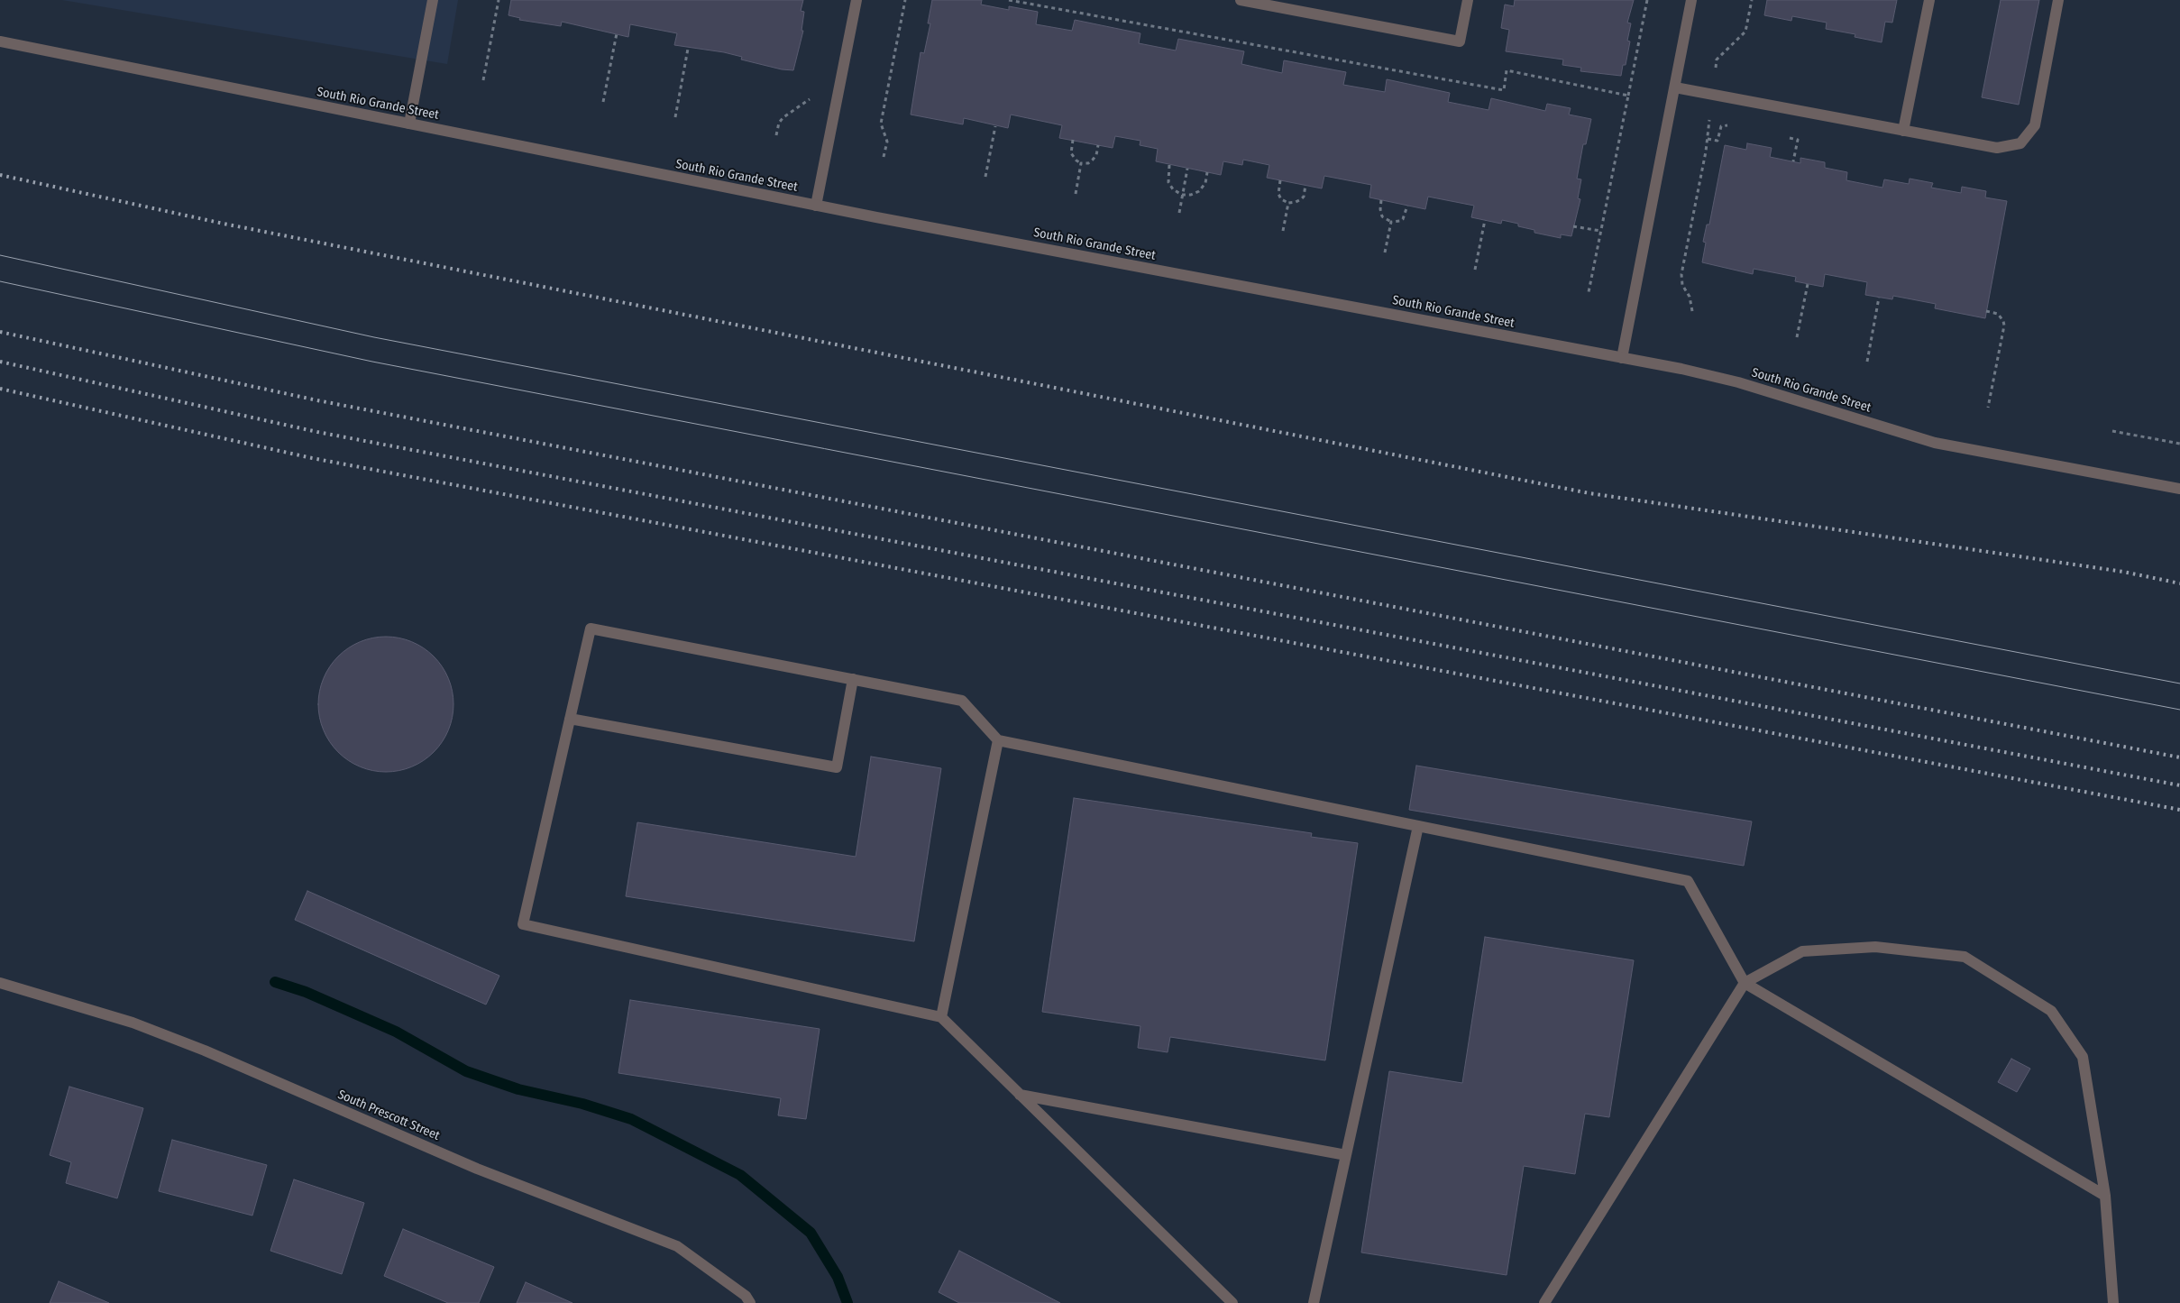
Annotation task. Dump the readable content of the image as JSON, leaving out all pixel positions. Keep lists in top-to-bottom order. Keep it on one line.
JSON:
{"streets":{"street":["South Rio Grande Street","South Prescott Street"]}}
